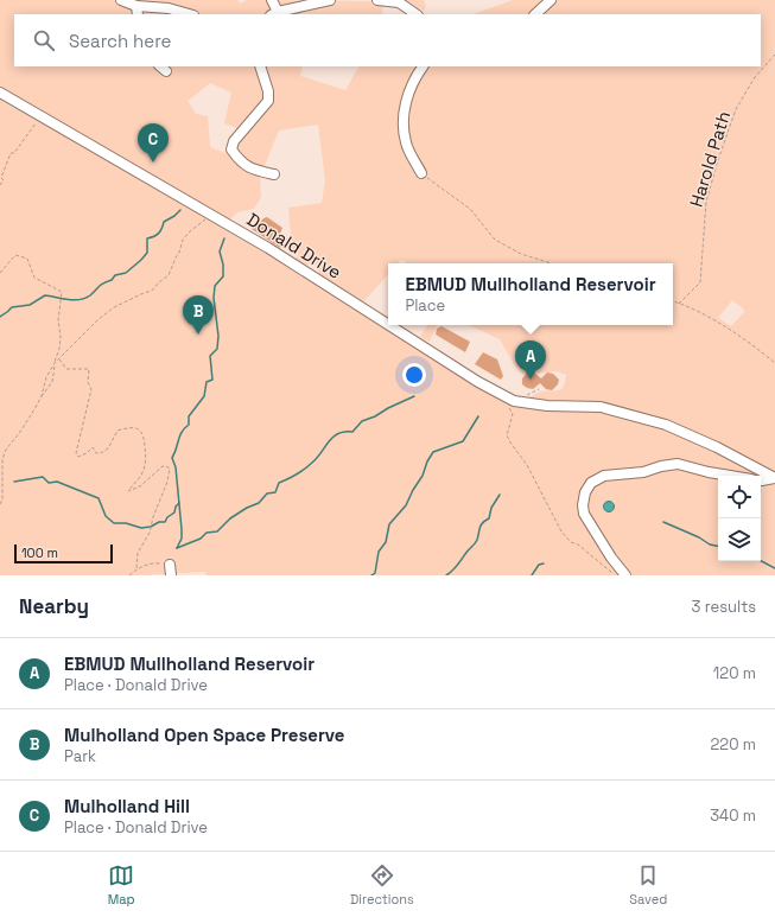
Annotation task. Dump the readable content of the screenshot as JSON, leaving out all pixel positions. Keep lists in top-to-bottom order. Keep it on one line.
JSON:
{"streets":{"street":["Donald Drive"],"path":["Harold Path"]},"scale_bar":"100 m","page":{"search":"Search here","pins":["C","B","A"],"popup":["EBMUD Mullholland Reservoir","Place"],"scale":"100 m","heading":["Nearby","3 results"],"list":[{"mark":"A","name":"EBMUD Mullholland Reservoir","note":"Place · Donald Drive","value":"120 m"},{"mark":"B","name":"Mulholland Open Space Preserve","note":"Park","value":"220 m"},{"mark":"C","name":"Mulholland Hill","note":"Place · Donald Drive","value":"340 m"}],"nav":["Map","Directions","Saved"]}}
